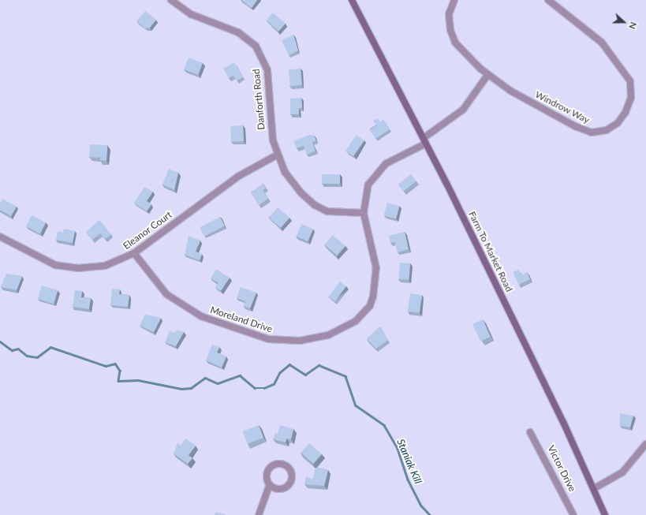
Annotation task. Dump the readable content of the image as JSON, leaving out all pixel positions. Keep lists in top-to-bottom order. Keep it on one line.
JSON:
{"streets":{"street":["Danforth Road","Windrow Way","Eleanor Court","Farm To Market Road","Moreland Drive","Victor Drive"]},"crossings":[["Danforth Road","Eleanor Court"],["Danforth Road","Moreland Drive"],["Windrow Way","Moreland Drive"],["Eleanor Court","Moreland Drive"],["Farm To Market Road","Moreland Drive"]],"water":["Staniak Kill"],"north":"right"}
